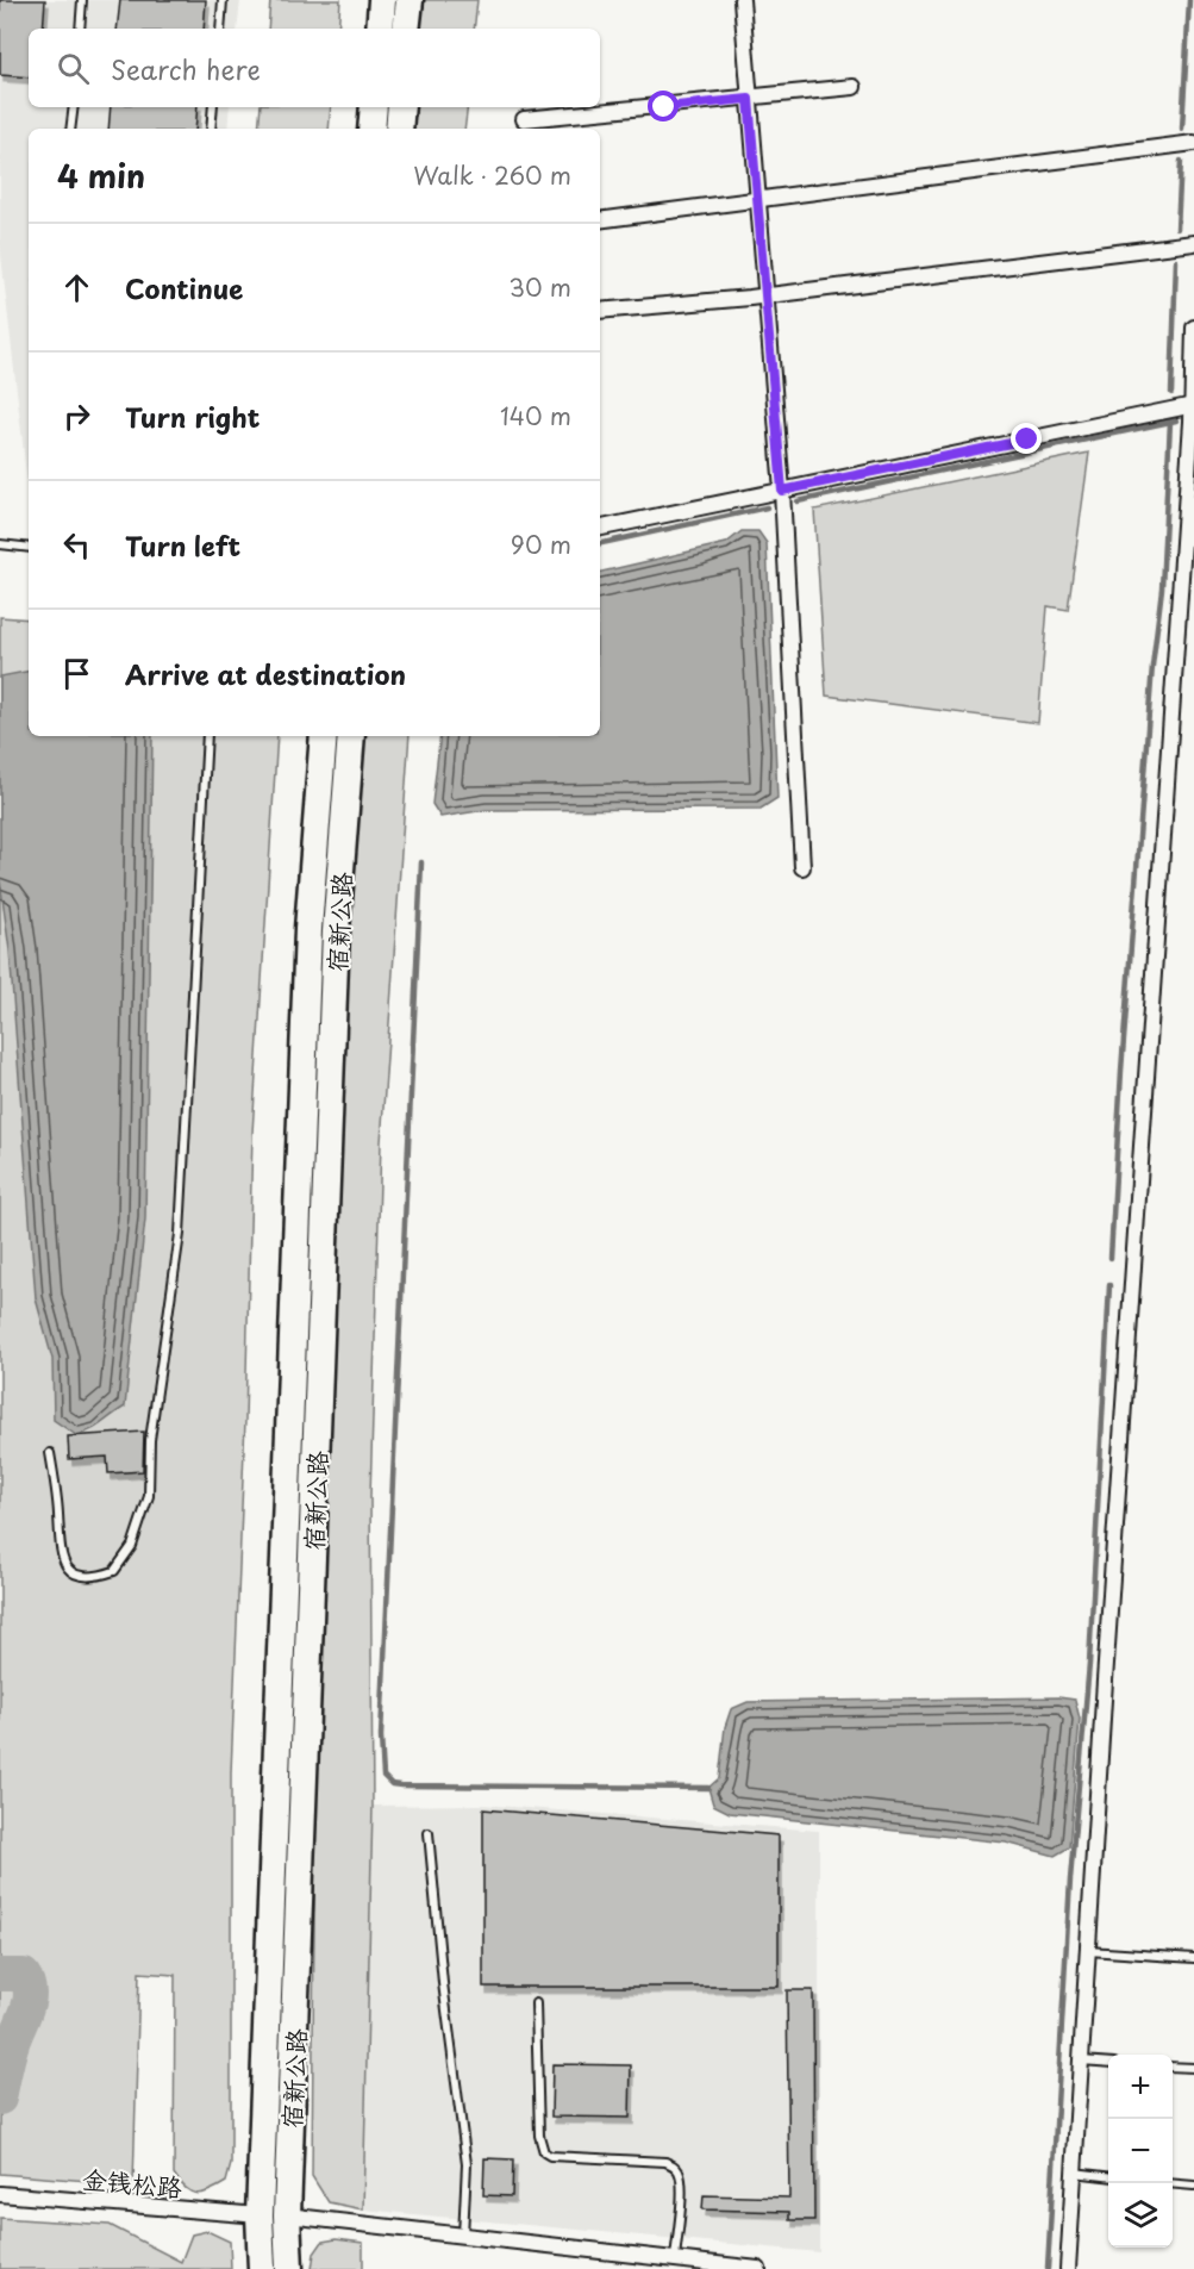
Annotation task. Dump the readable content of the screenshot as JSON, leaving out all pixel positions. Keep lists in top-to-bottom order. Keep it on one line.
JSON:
{"streets":{"highway":["宿新公路"],"street":["金钱松路"]},"crossings":[["宿新公路","金钱松路"]],"page":{"search":"Search here","heading":["4 min","Walk · 260 m"],"list":[["Continue","30 m"],["Turn right","140 m"],["Turn left","90 m"],"Arrive at destination"],"map_buttons":["+","−"]}}
